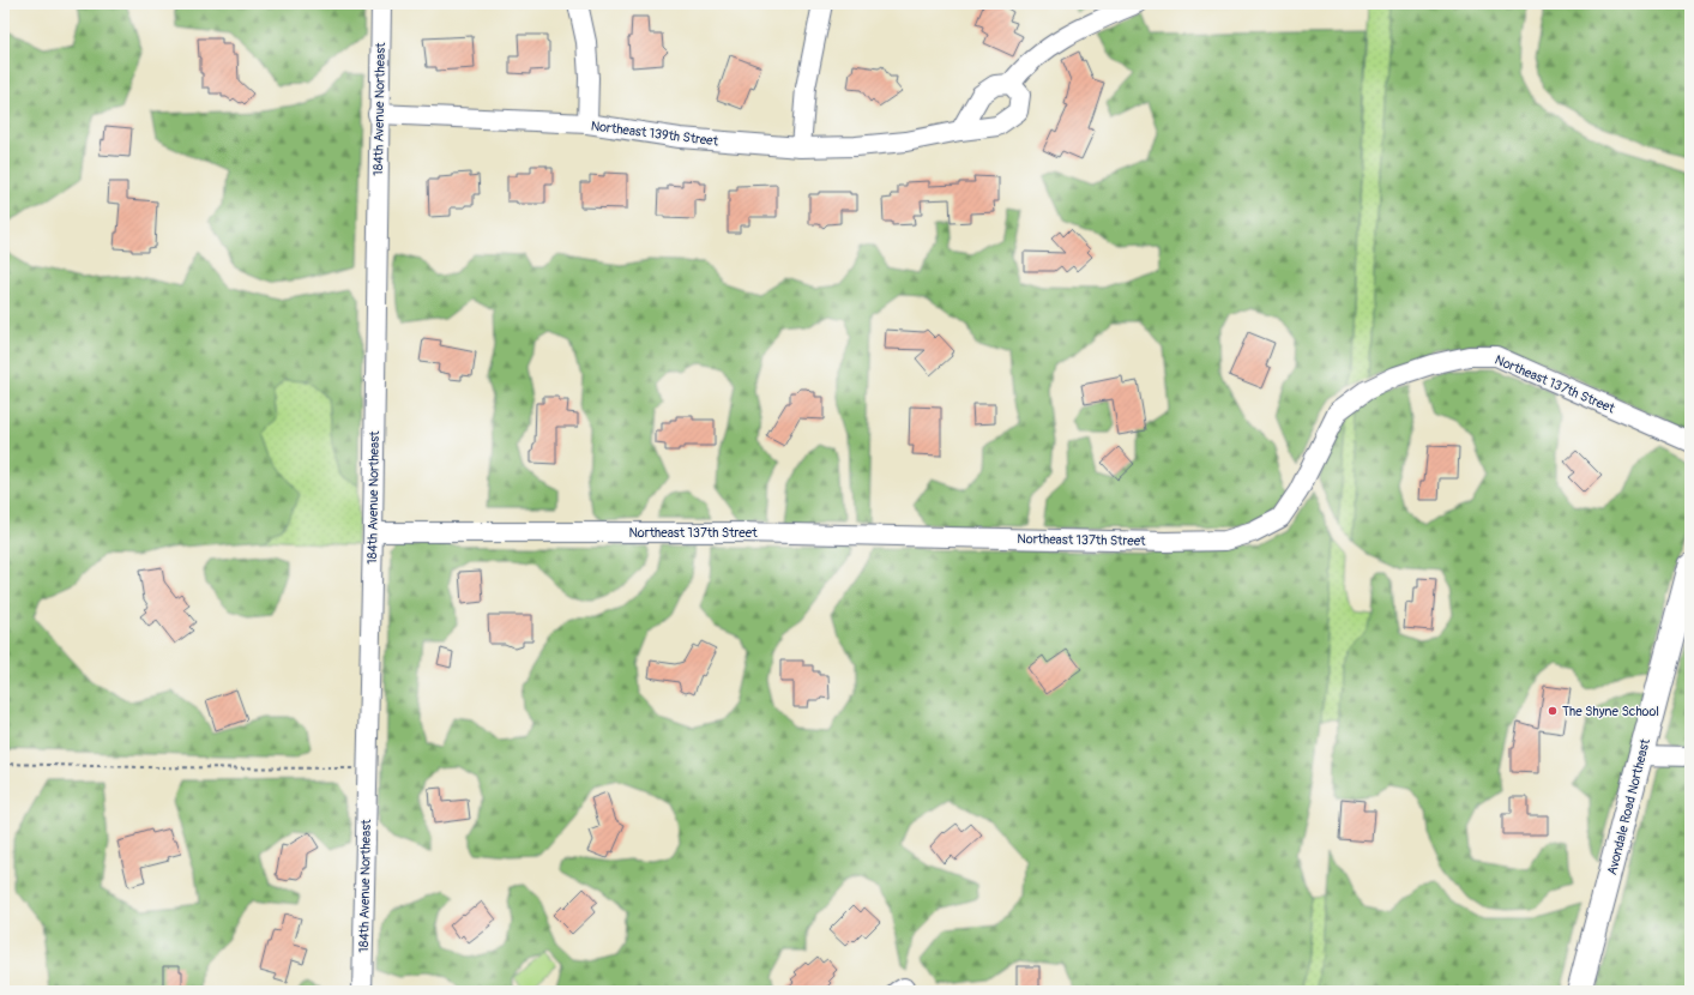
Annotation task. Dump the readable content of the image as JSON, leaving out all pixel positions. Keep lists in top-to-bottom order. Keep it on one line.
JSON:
{"streets":{"main road":["Avondale Road Northeast"],"street":["184th Avenue Northeast","Northeast 139th Street","Northeast 137th Street"]},"crossings":[["184th Avenue Northeast","Northeast 139th Street"],["184th Avenue Northeast","Northeast 137th Street"]],"places":["The Shyne School"]}
